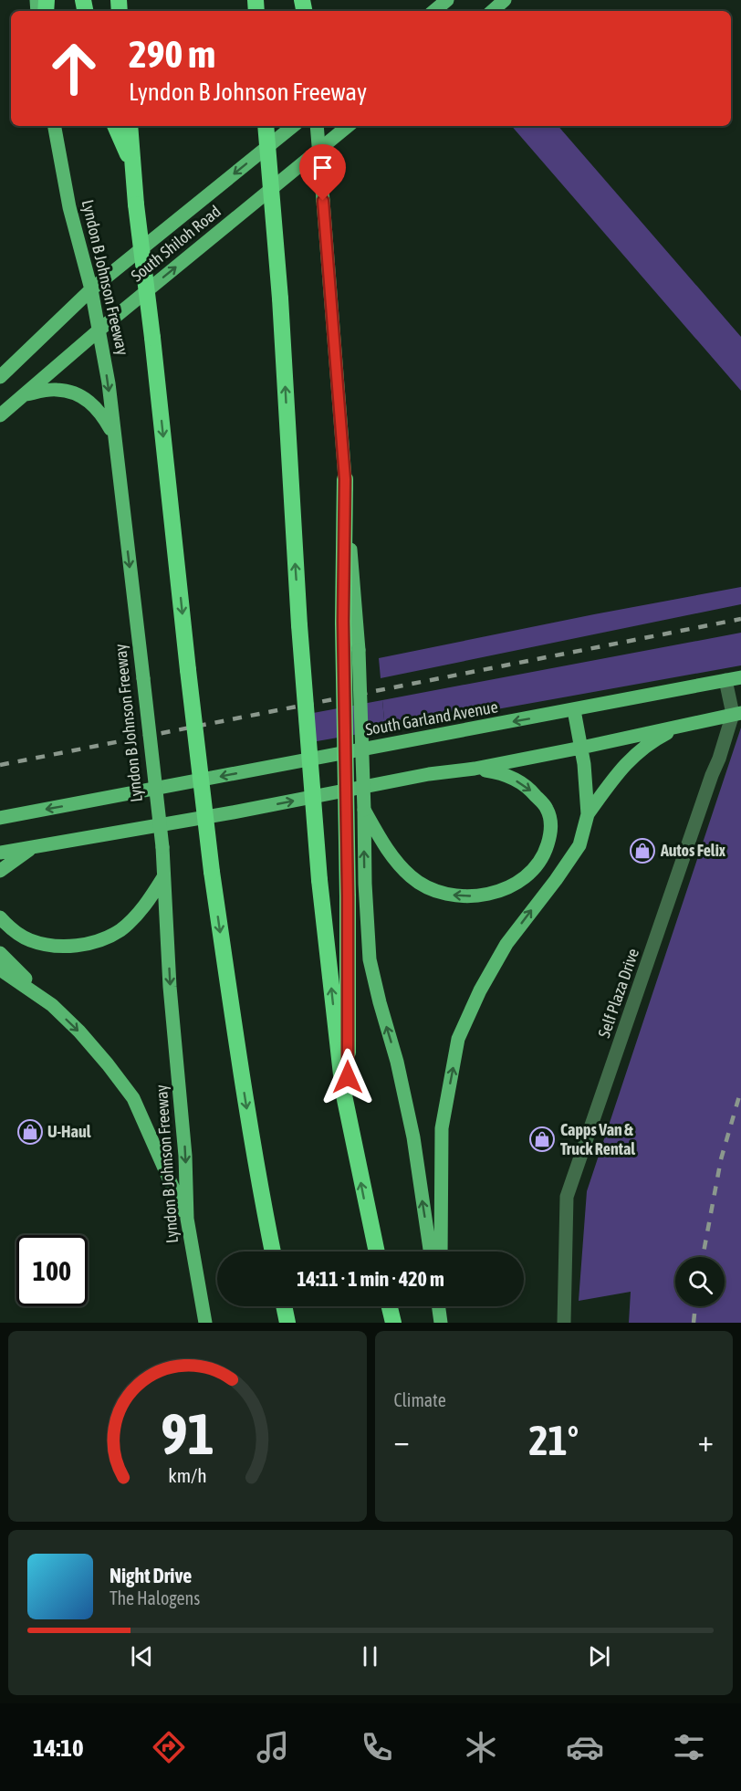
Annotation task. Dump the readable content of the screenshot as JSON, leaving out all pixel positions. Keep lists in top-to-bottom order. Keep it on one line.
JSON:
{"streets":{"highway":["Lyndon B Johnson Freeway"],"main road":["South Shiloh Road","South Garland Avenue"],"street":["Self Plaza Drive"]},"crossings":[["South Shiloh Road","Lyndon B Johnson Freeway"],["South Garland Avenue","Self Plaza Drive"]],"one_way":["Lyndon B Johnson Freeway"],"places":{"shop":["Autos Felix","U-Haul","Capps Van & Truck Rental"]},"page":{"turn":["290 m","Lyndon B Johnson Freeway"],"limit":"100","trip":"14:11 · 1 min · 420 m","tile":"Climate","heat":["−","21°","+"],"song":["Night Drive","The Halogens"],"tabs":"14:10","gauge":["91","km/h"]}}
